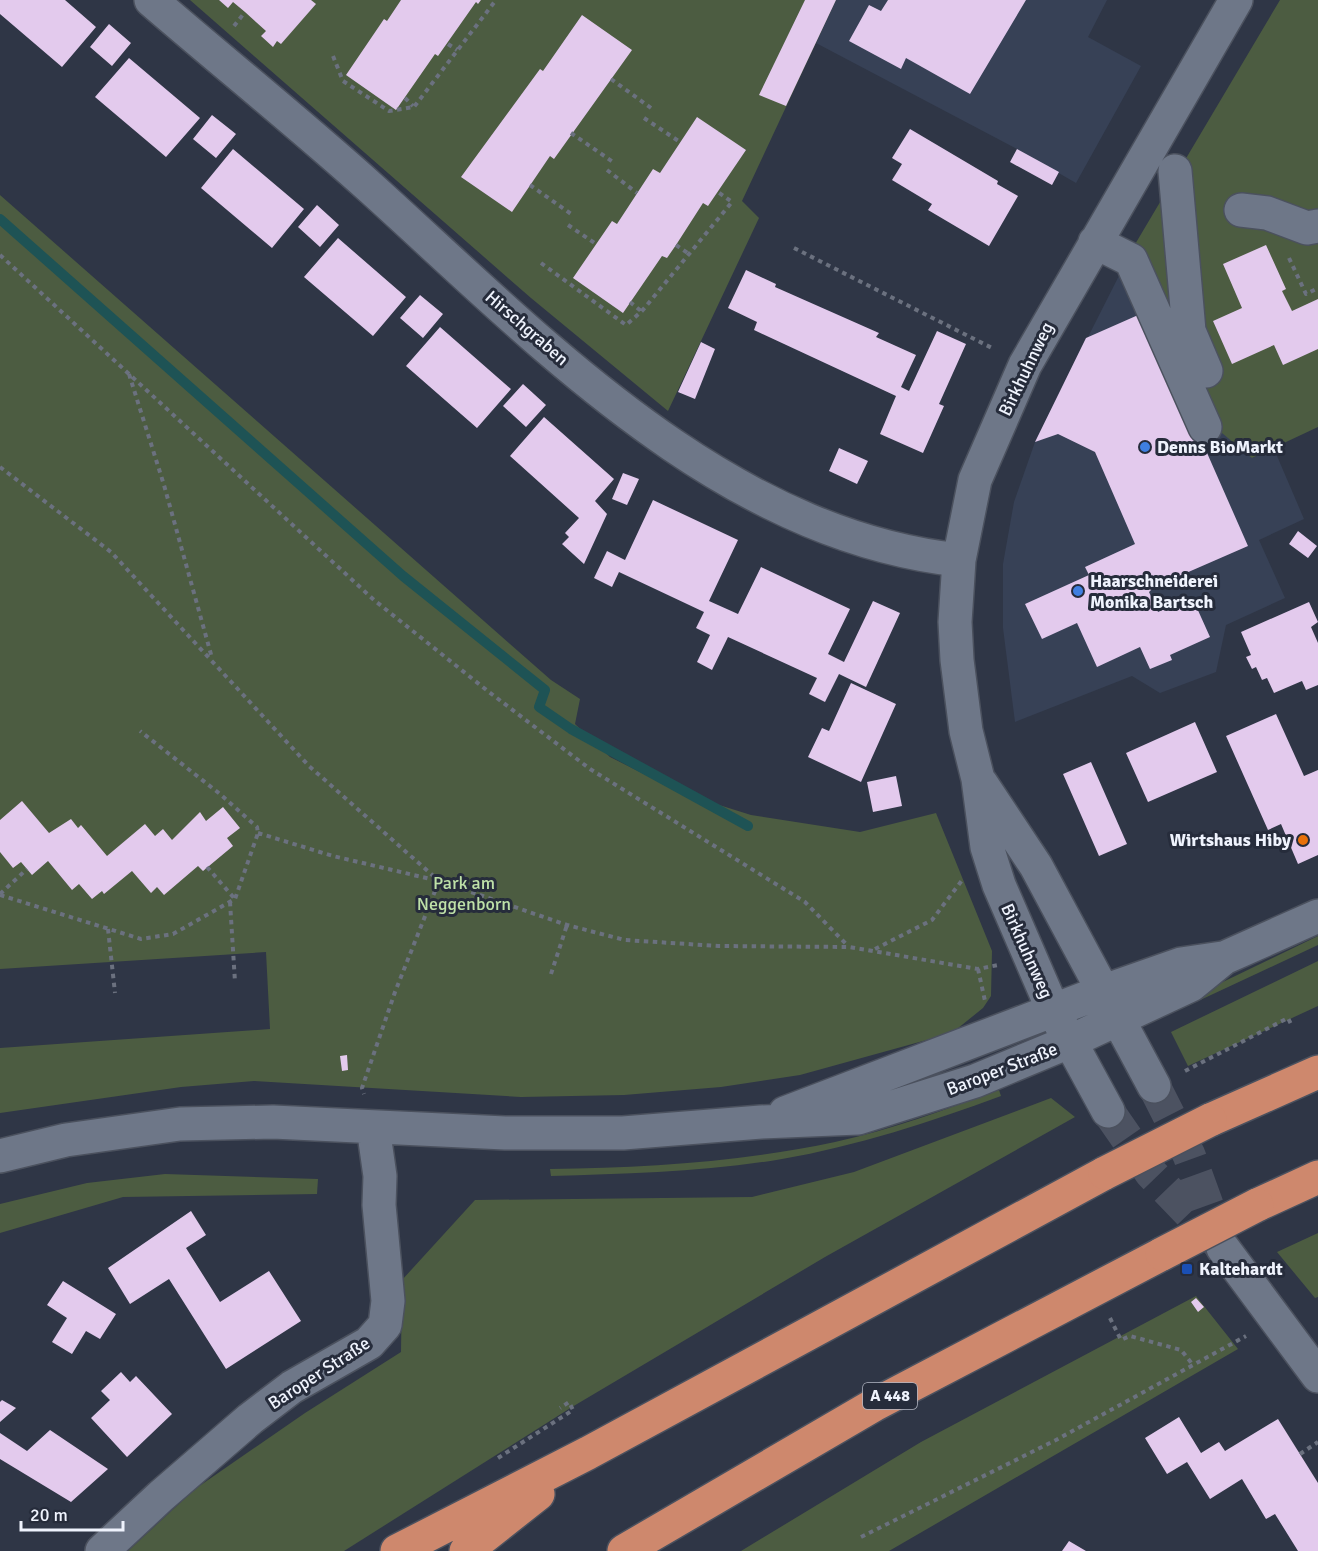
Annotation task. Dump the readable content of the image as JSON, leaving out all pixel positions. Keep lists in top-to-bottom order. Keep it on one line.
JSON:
{"streets":{"highway":["A 448"],"street":["Hirschgraben","Birkhuhnweg","Baroper Straße"]},"crossings":[["Hirschgraben","Birkhuhnweg"],["Birkhuhnweg","Baroper Straße"]],"parks":["Park am Neggenborn"],"places":{"other":["Denns BioMarkt","Haarschneiderei Monika Bartsch","Wirtshaus Hiby"],"transit":["Kaltehardt"]},"scale_bar":"20 m"}
